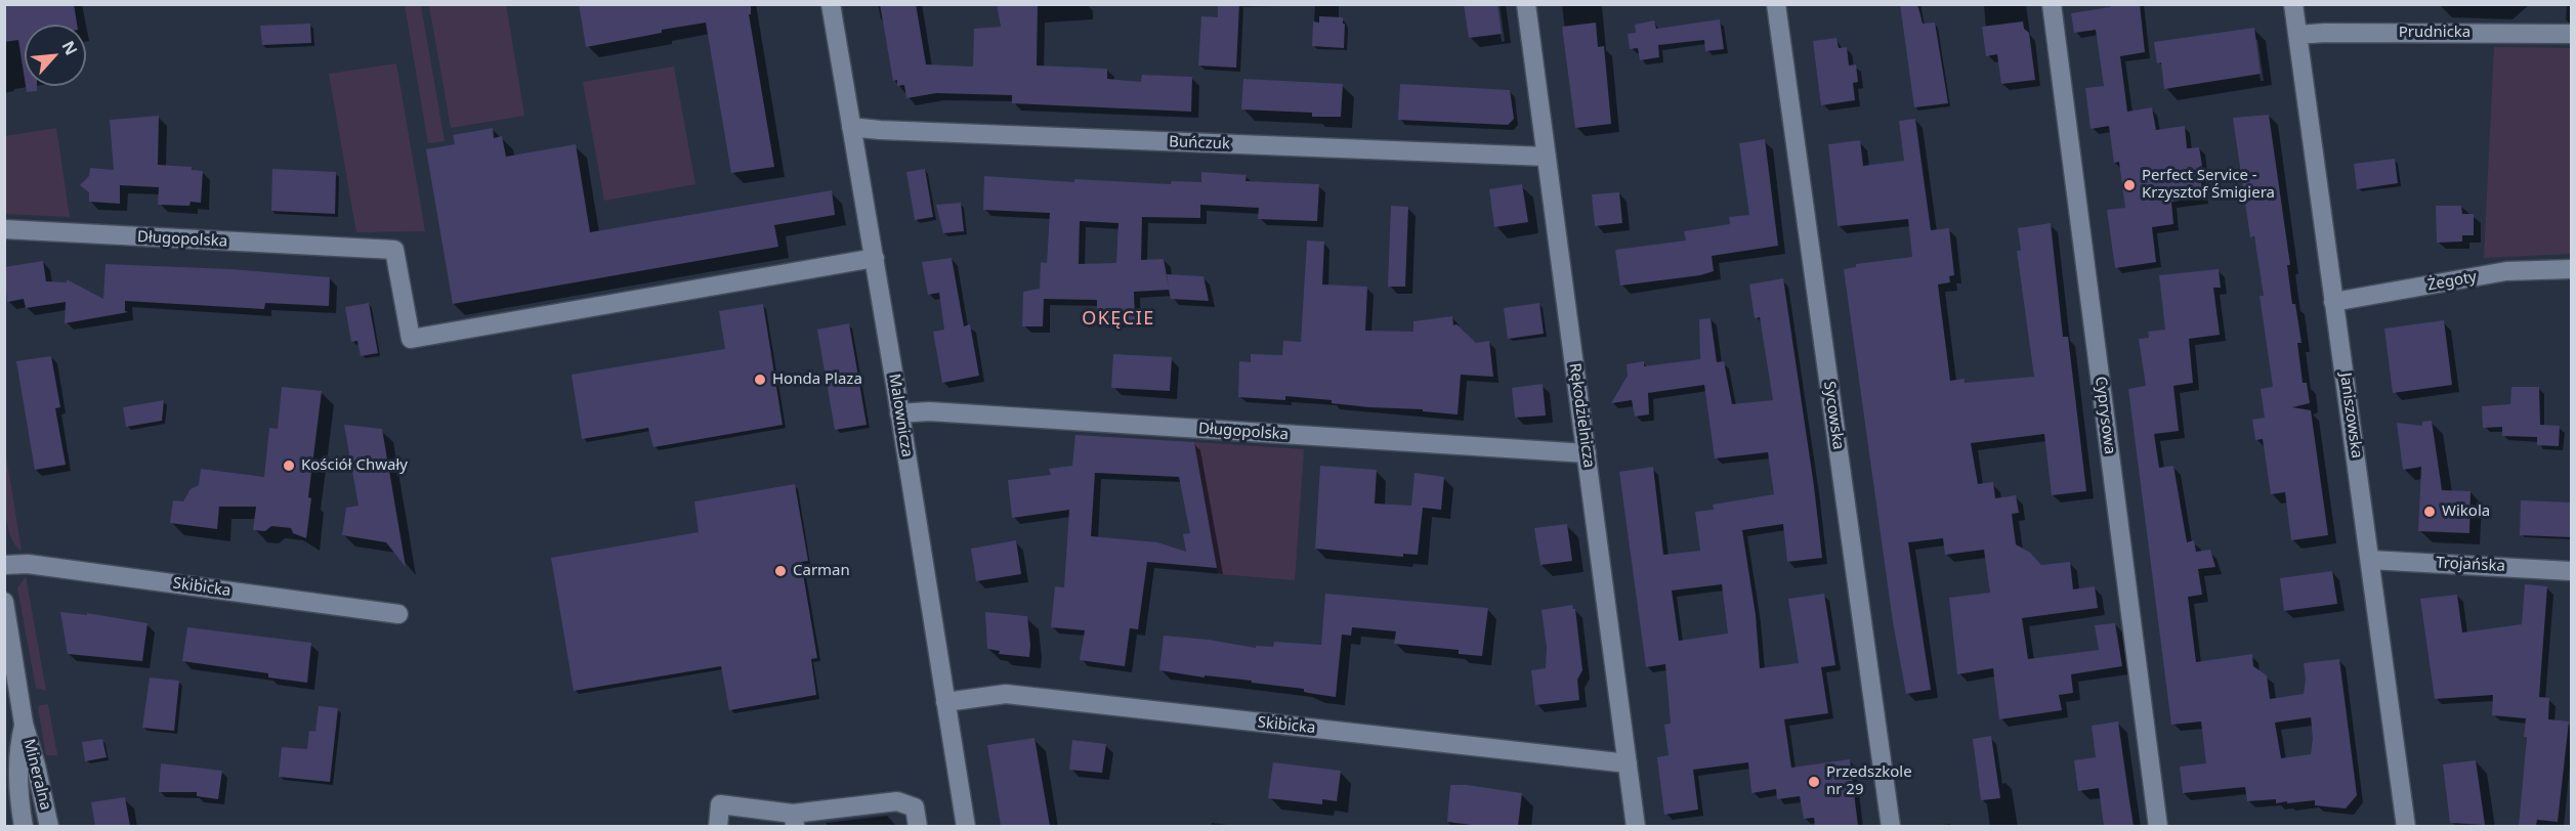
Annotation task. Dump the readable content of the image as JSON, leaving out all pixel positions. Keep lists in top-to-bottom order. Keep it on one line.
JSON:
{"streets":{"street":["Prudnicka","Buńczuk","Długopolska","Żegoty","Malownicza","Rękodzielnicza","Sycowska","Cyprysowa","Janiszowska","Trojańska","Skibicka","Mineralna"]},"crossings":[["Prudnicka","Janiszowska"],["Buńczuk","Malownicza"],["Buńczuk","Rękodzielnicza"],["Długopolska","Malownicza"],["Długopolska","Rękodzielnicza"],["Żegoty","Janiszowska"],["Malownicza","Skibicka"],["Rękodzielnicza","Skibicka"],["Janiszowska","Trojańska"]],"districts":["OKĘCIE"],"places":["Perfect Service - Krzysztof Śmigiera","Honda Plaza","Kościół Chwały","Wikola","Carman","Przedszkole nr 29"],"north":"top right"}
